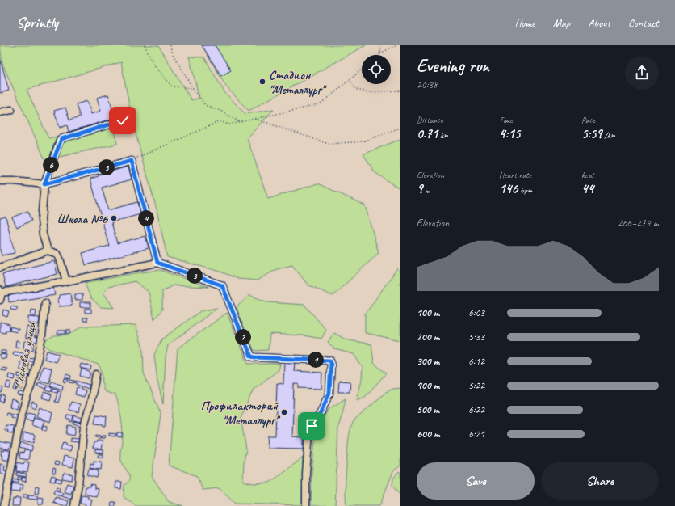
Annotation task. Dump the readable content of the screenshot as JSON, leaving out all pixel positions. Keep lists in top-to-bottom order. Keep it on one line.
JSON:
{"streets":{"street":["Сосновая улица"]},"places":["Стадион \"Металлург\"","Школа №6","Профилакторий \"Металлург\""],"page":{"header":"Sprintly","nav":["Home","Map","About","Contact"],"heading":["Evening run","20:38"],"stats":[["Distance","0.71 km"],["Time","4:15"],["Pace","5:59 /km"],["Elevation","9 m"],["Heart rate","146 bpm"],["kcal","44"]],"pins":["6","5","4","3","2","1"],"chart":["Elevation","266–274 m"],"list":[{"name":"100 m","note":"6:03"},{"name":"200 m","note":"5:33"},{"name":"300 m","note":"6:12"},{"name":"400 m","note":"5:22"},{"name":"500 m","note":"6:22"},{"name":"600 m","note":"6:21"}],"buttons":["Save","Share"]}}
